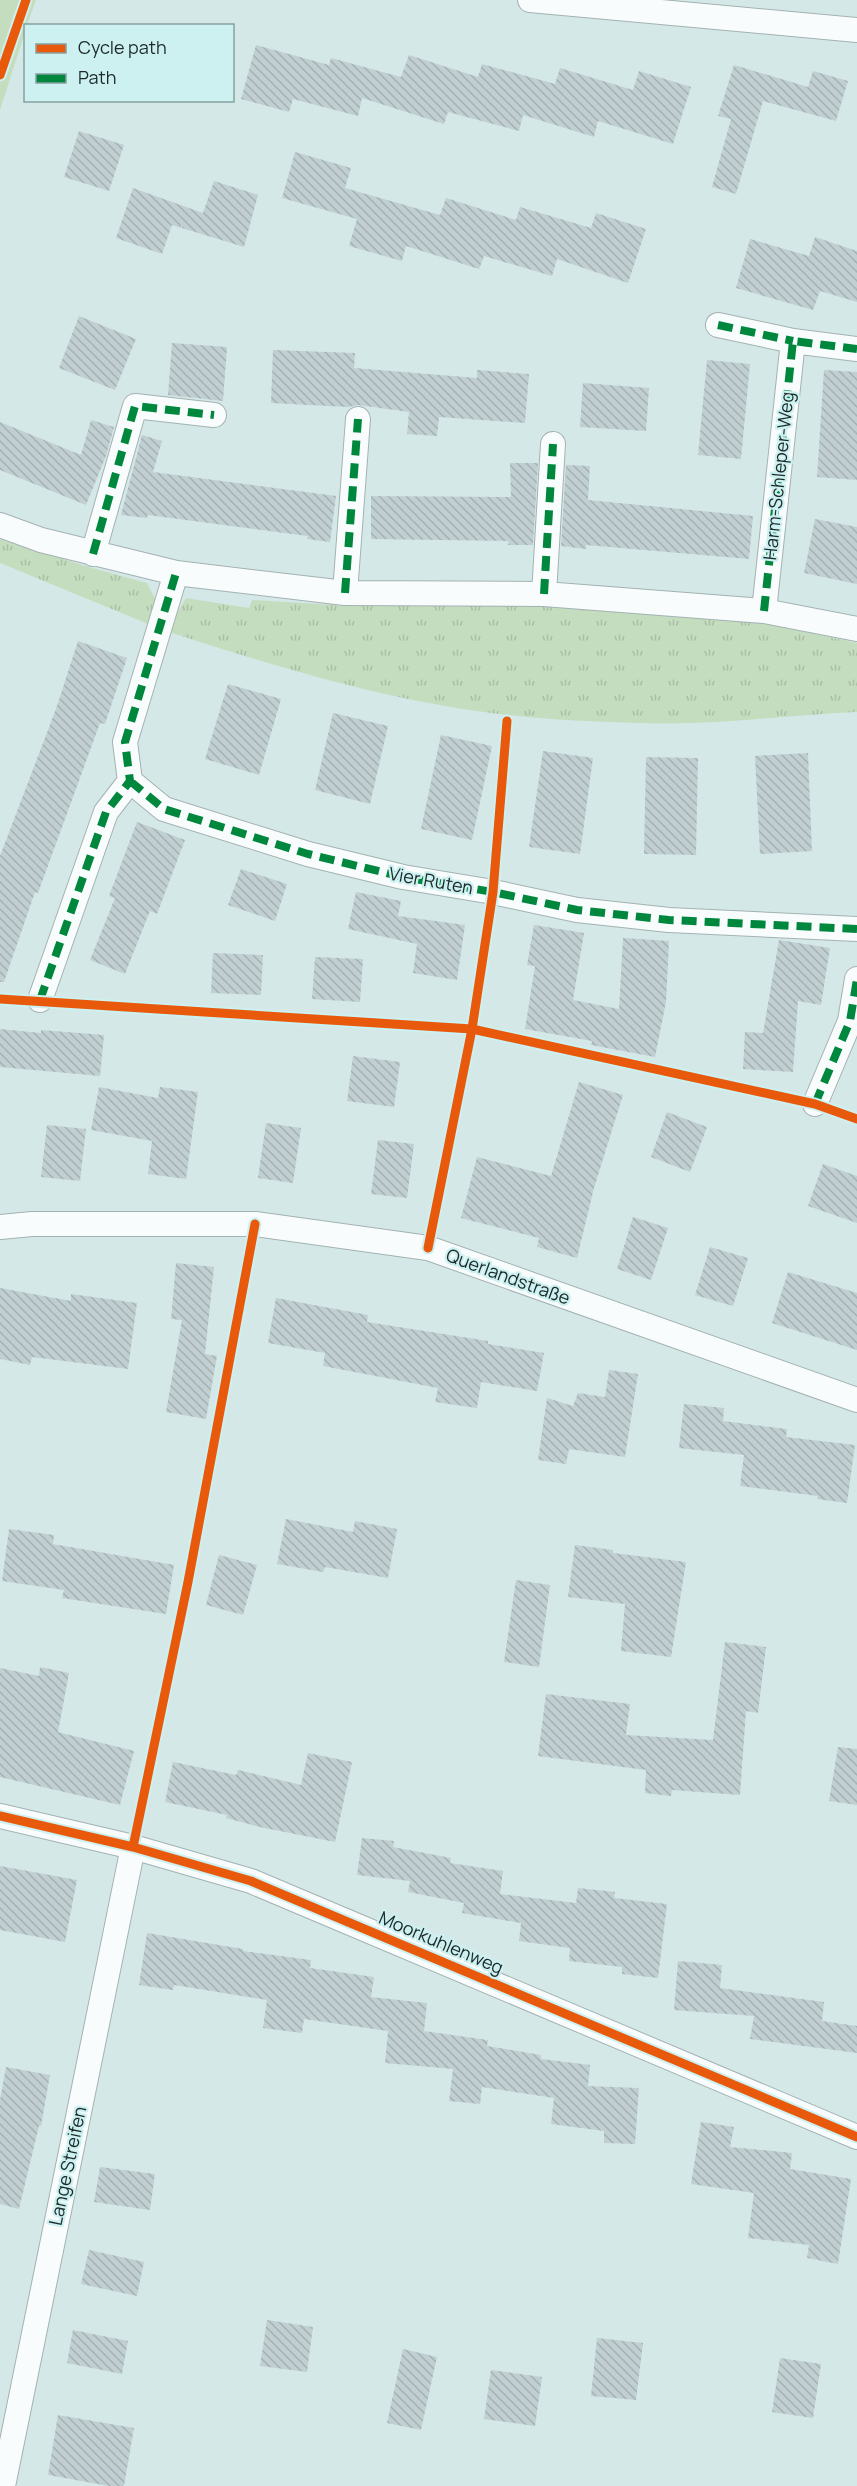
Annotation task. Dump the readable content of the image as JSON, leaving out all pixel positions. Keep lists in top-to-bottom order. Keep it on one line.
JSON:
{"streets":{"street":["Harm-Schleper-Weg","Vier Ruten","Querlandstraße","Moorkuhlenweg","Lange Streifen"]},"crossings":[["Moorkuhlenweg","Lange Streifen"]],"legend":["Cycle path","Path"]}
